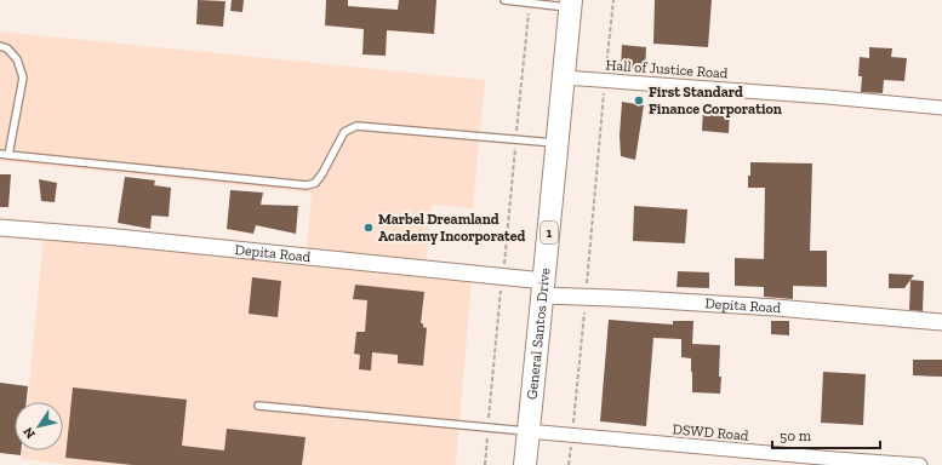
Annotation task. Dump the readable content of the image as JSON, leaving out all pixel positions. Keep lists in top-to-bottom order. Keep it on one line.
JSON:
{"streets":{"highway":["1","General Santos Drive"],"street":["Hall of Justice Road","Depita Road","DSWD Road"]},"crossings":[["Hall of Justice Road","General Santos Drive"],["Depita Road","General Santos Drive"],["General Santos Drive","DSWD Road"]],"places":["First Standard Finance Corporation","Marbel Dreamland Academy Incorporated"],"scale_bar":"50 m","north":"bottom left"}
